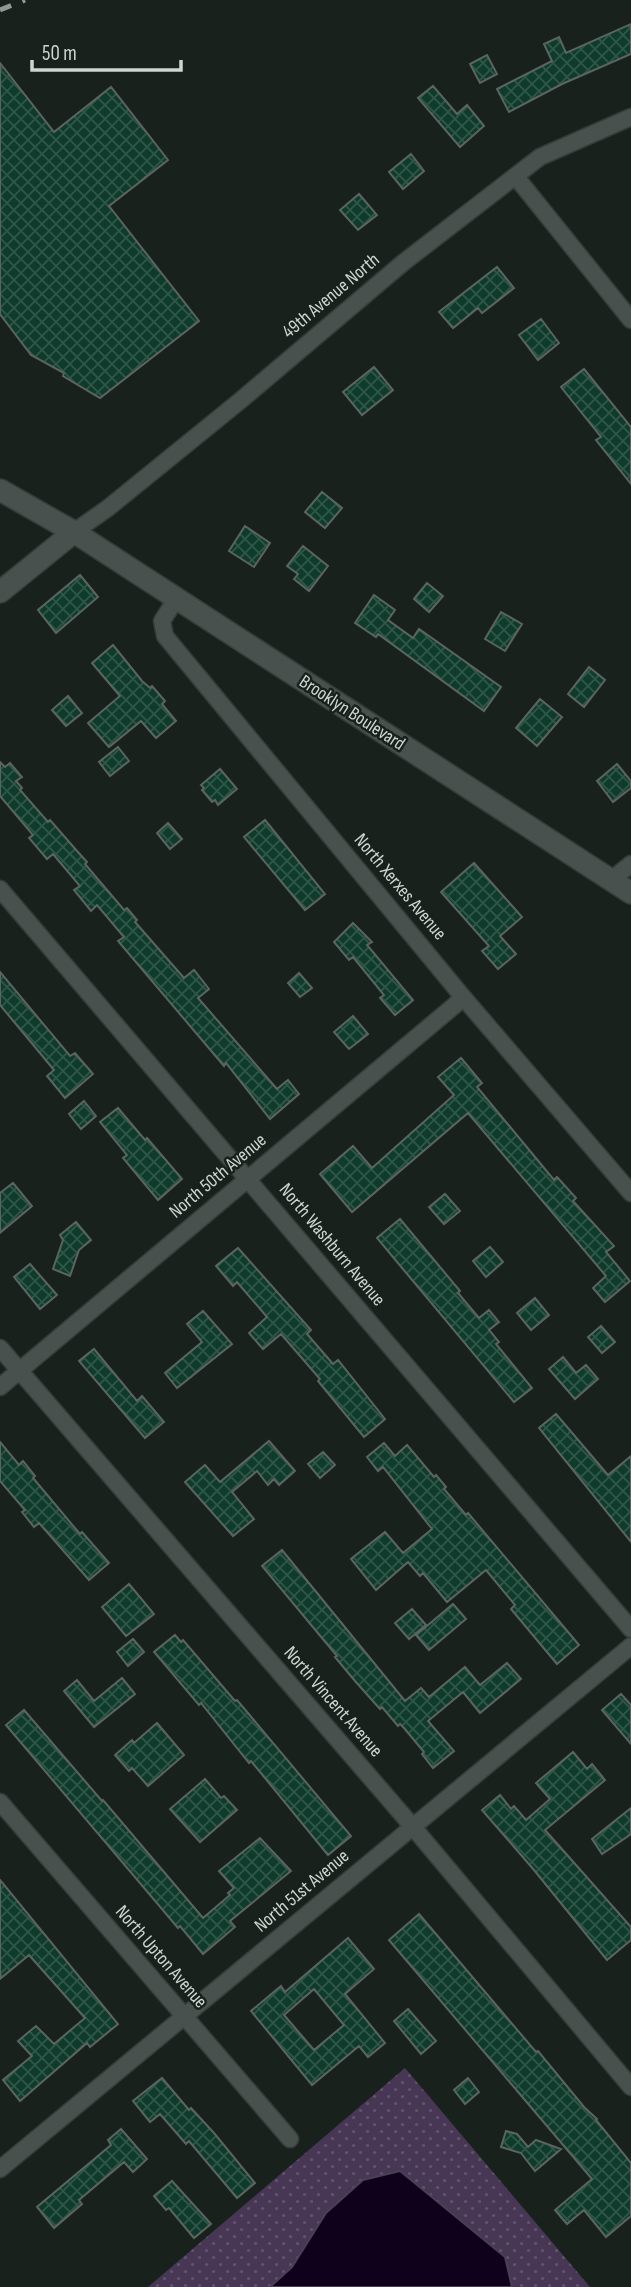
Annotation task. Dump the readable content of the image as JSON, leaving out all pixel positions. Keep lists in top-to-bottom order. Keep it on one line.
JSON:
{"streets":{"main road":["Brooklyn Boulevard"],"street":["49th Avenue North","North Xerxes Avenue","North 50th Avenue","North Washburn Avenue","North Vincent Avenue","North 51st Avenue","North Upton Avenue"]},"crossings":[["49th Avenue North","Brooklyn Boulevard"],["Brooklyn Boulevard","North Xerxes Avenue"],["North Xerxes Avenue","North 50th Avenue"],["North 50th Avenue","North Washburn Avenue"],["North 50th Avenue","North Vincent Avenue"],["North Vincent Avenue","North 51st Avenue"],["North 51st Avenue","North Upton Avenue"]],"scale_bar":"50 m"}
